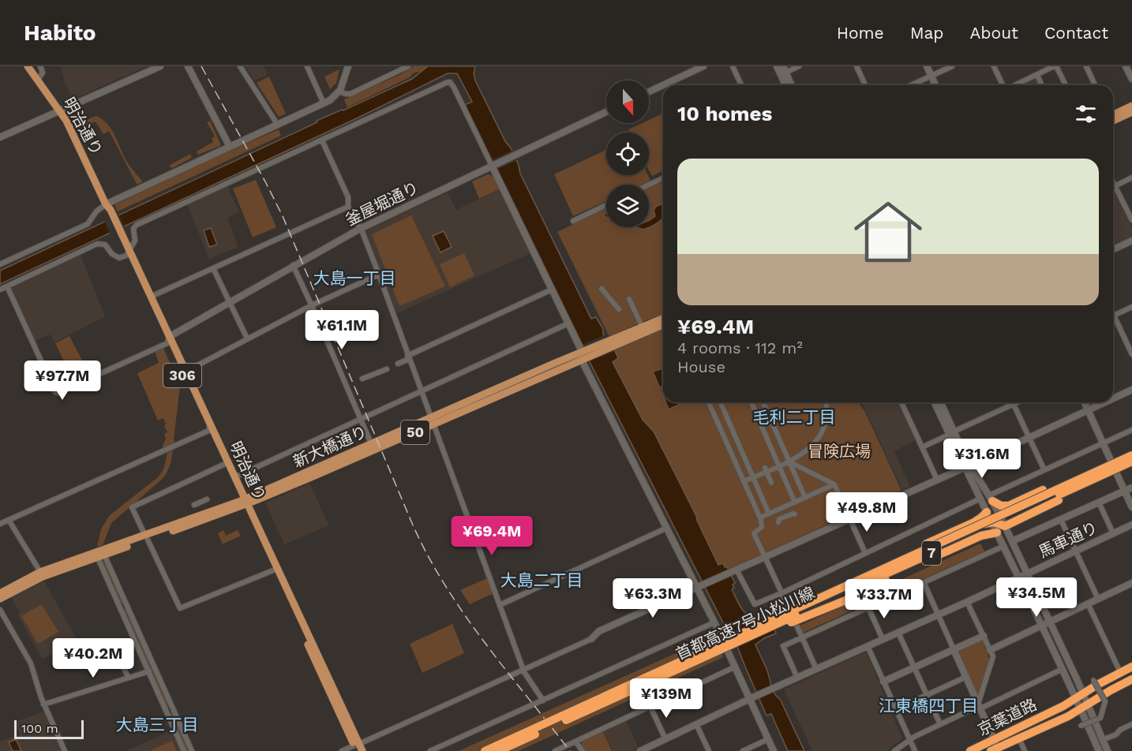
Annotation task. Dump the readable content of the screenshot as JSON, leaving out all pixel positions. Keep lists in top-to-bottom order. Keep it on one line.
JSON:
{"streets":{"highway":["7","首都高速7号小松川線","京葉道路"],"main road":["明治通り","306","50","新大橋通り"],"street":["釜屋堀通り","馬車通り"]},"crossings":[["明治通り","釜屋堀通り"],["明治通り","新大橋通り"]],"districts":["大島一丁目","毛利二丁目","大島二丁目","江東橋四丁目","大島三丁目"],"parks":["冒険広場"],"scale_bar":"100 m","north":"bottom","page":{"header":"Habito","nav":["Home","Map","About","Contact"],"heading":"10 homes","list":[{"name":"¥69.4M","note":"4 rooms · 112 m² · House"}],"price":["¥61.1M","¥97.7M","¥31.6M","¥49.8M","¥69.4M","¥34.5M","¥63.3M","¥33.7M","¥40.2M","¥139M"],"scale":"100 m"}}
